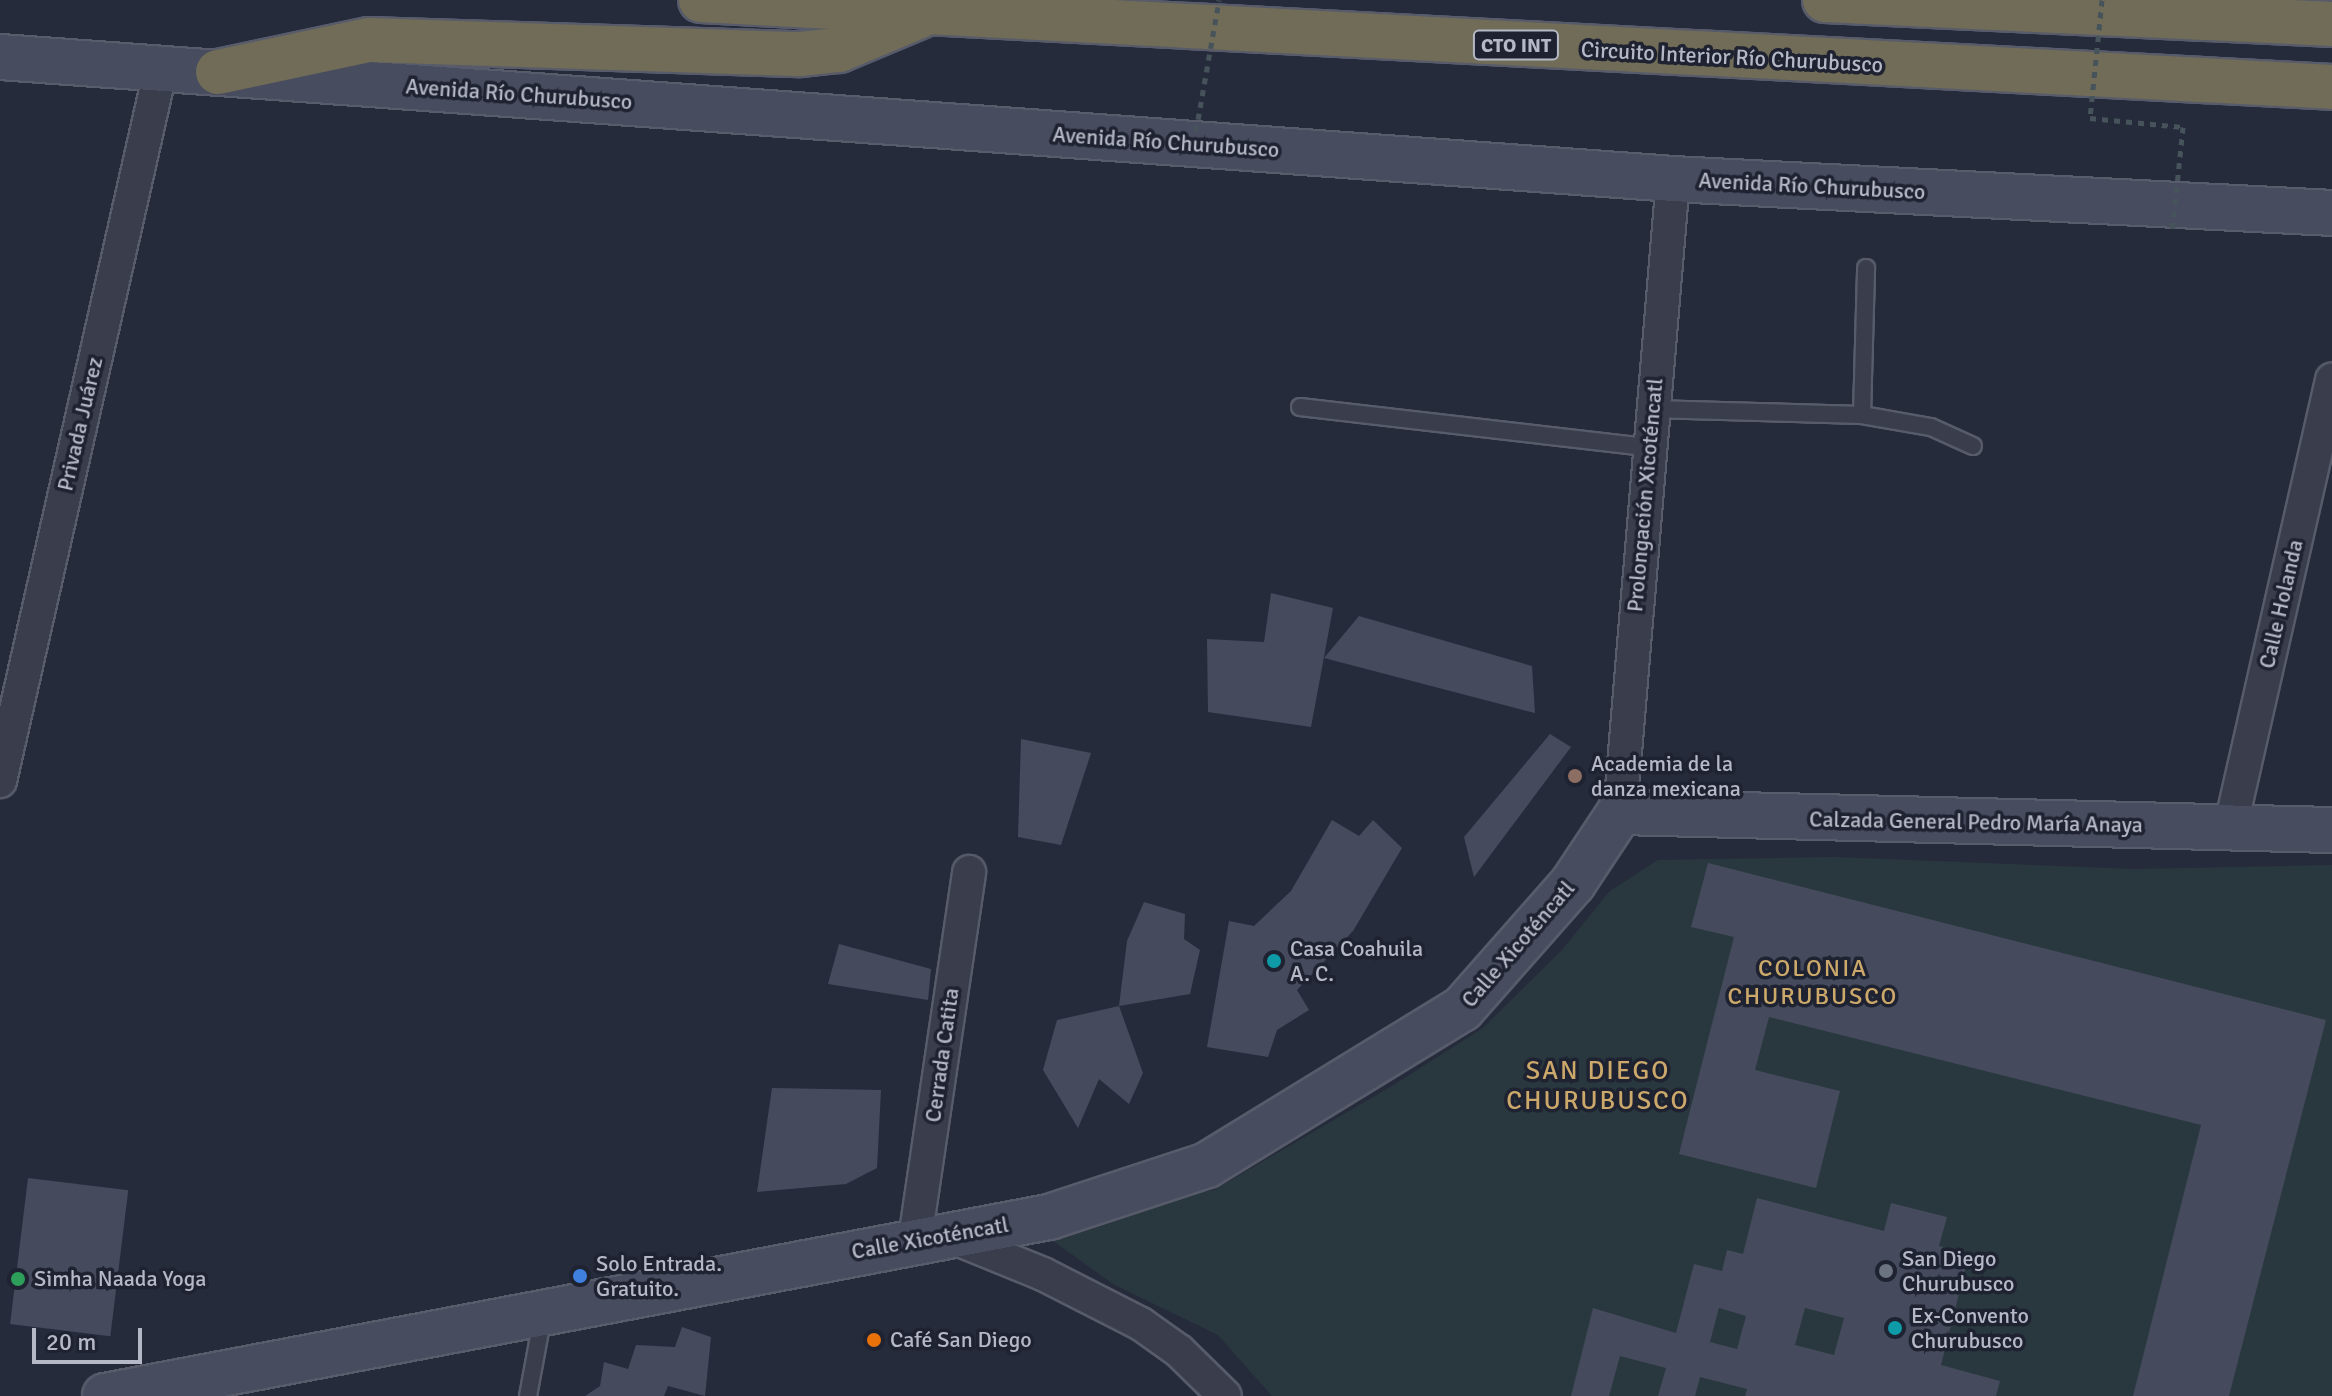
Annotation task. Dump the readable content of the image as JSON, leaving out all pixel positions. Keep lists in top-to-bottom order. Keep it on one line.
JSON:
{"streets":{"highway":["CTO INT","Circuito Interior Río Churubusco"],"street":["Avenida Río Churubusco","Privada Juárez","Prolongación Xicoténcatl","Calle Holanda","Calzada General Pedro María Anaya","Calle Xicoténcatl","Cerrada Catita"]},"crossings":[["Avenida Río Churubusco","Privada Juárez"],["Avenida Río Churubusco","Prolongación Xicoténcatl"],["Prolongación Xicoténcatl","Calzada General Pedro María Anaya"],["Prolongación Xicoténcatl","Calle Xicoténcatl"],["Calle Holanda","Calzada General Pedro María Anaya"],["Calzada General Pedro María Anaya","Calle Xicoténcatl"],["Calle Xicoténcatl","Cerrada Catita"]],"districts":["COLONIA CHURUBUSCO","SAN DIEGO CHURUBUSCO"],"places":["Academia de la danza mexicana","Casa Coahuila A. C.","San Diego Churubusco","Solo Entrada. Gratuito.","Simha Naada Yoga","Ex-Convento Churubusco","Café San Diego"],"scale_bar":"20 m"}
